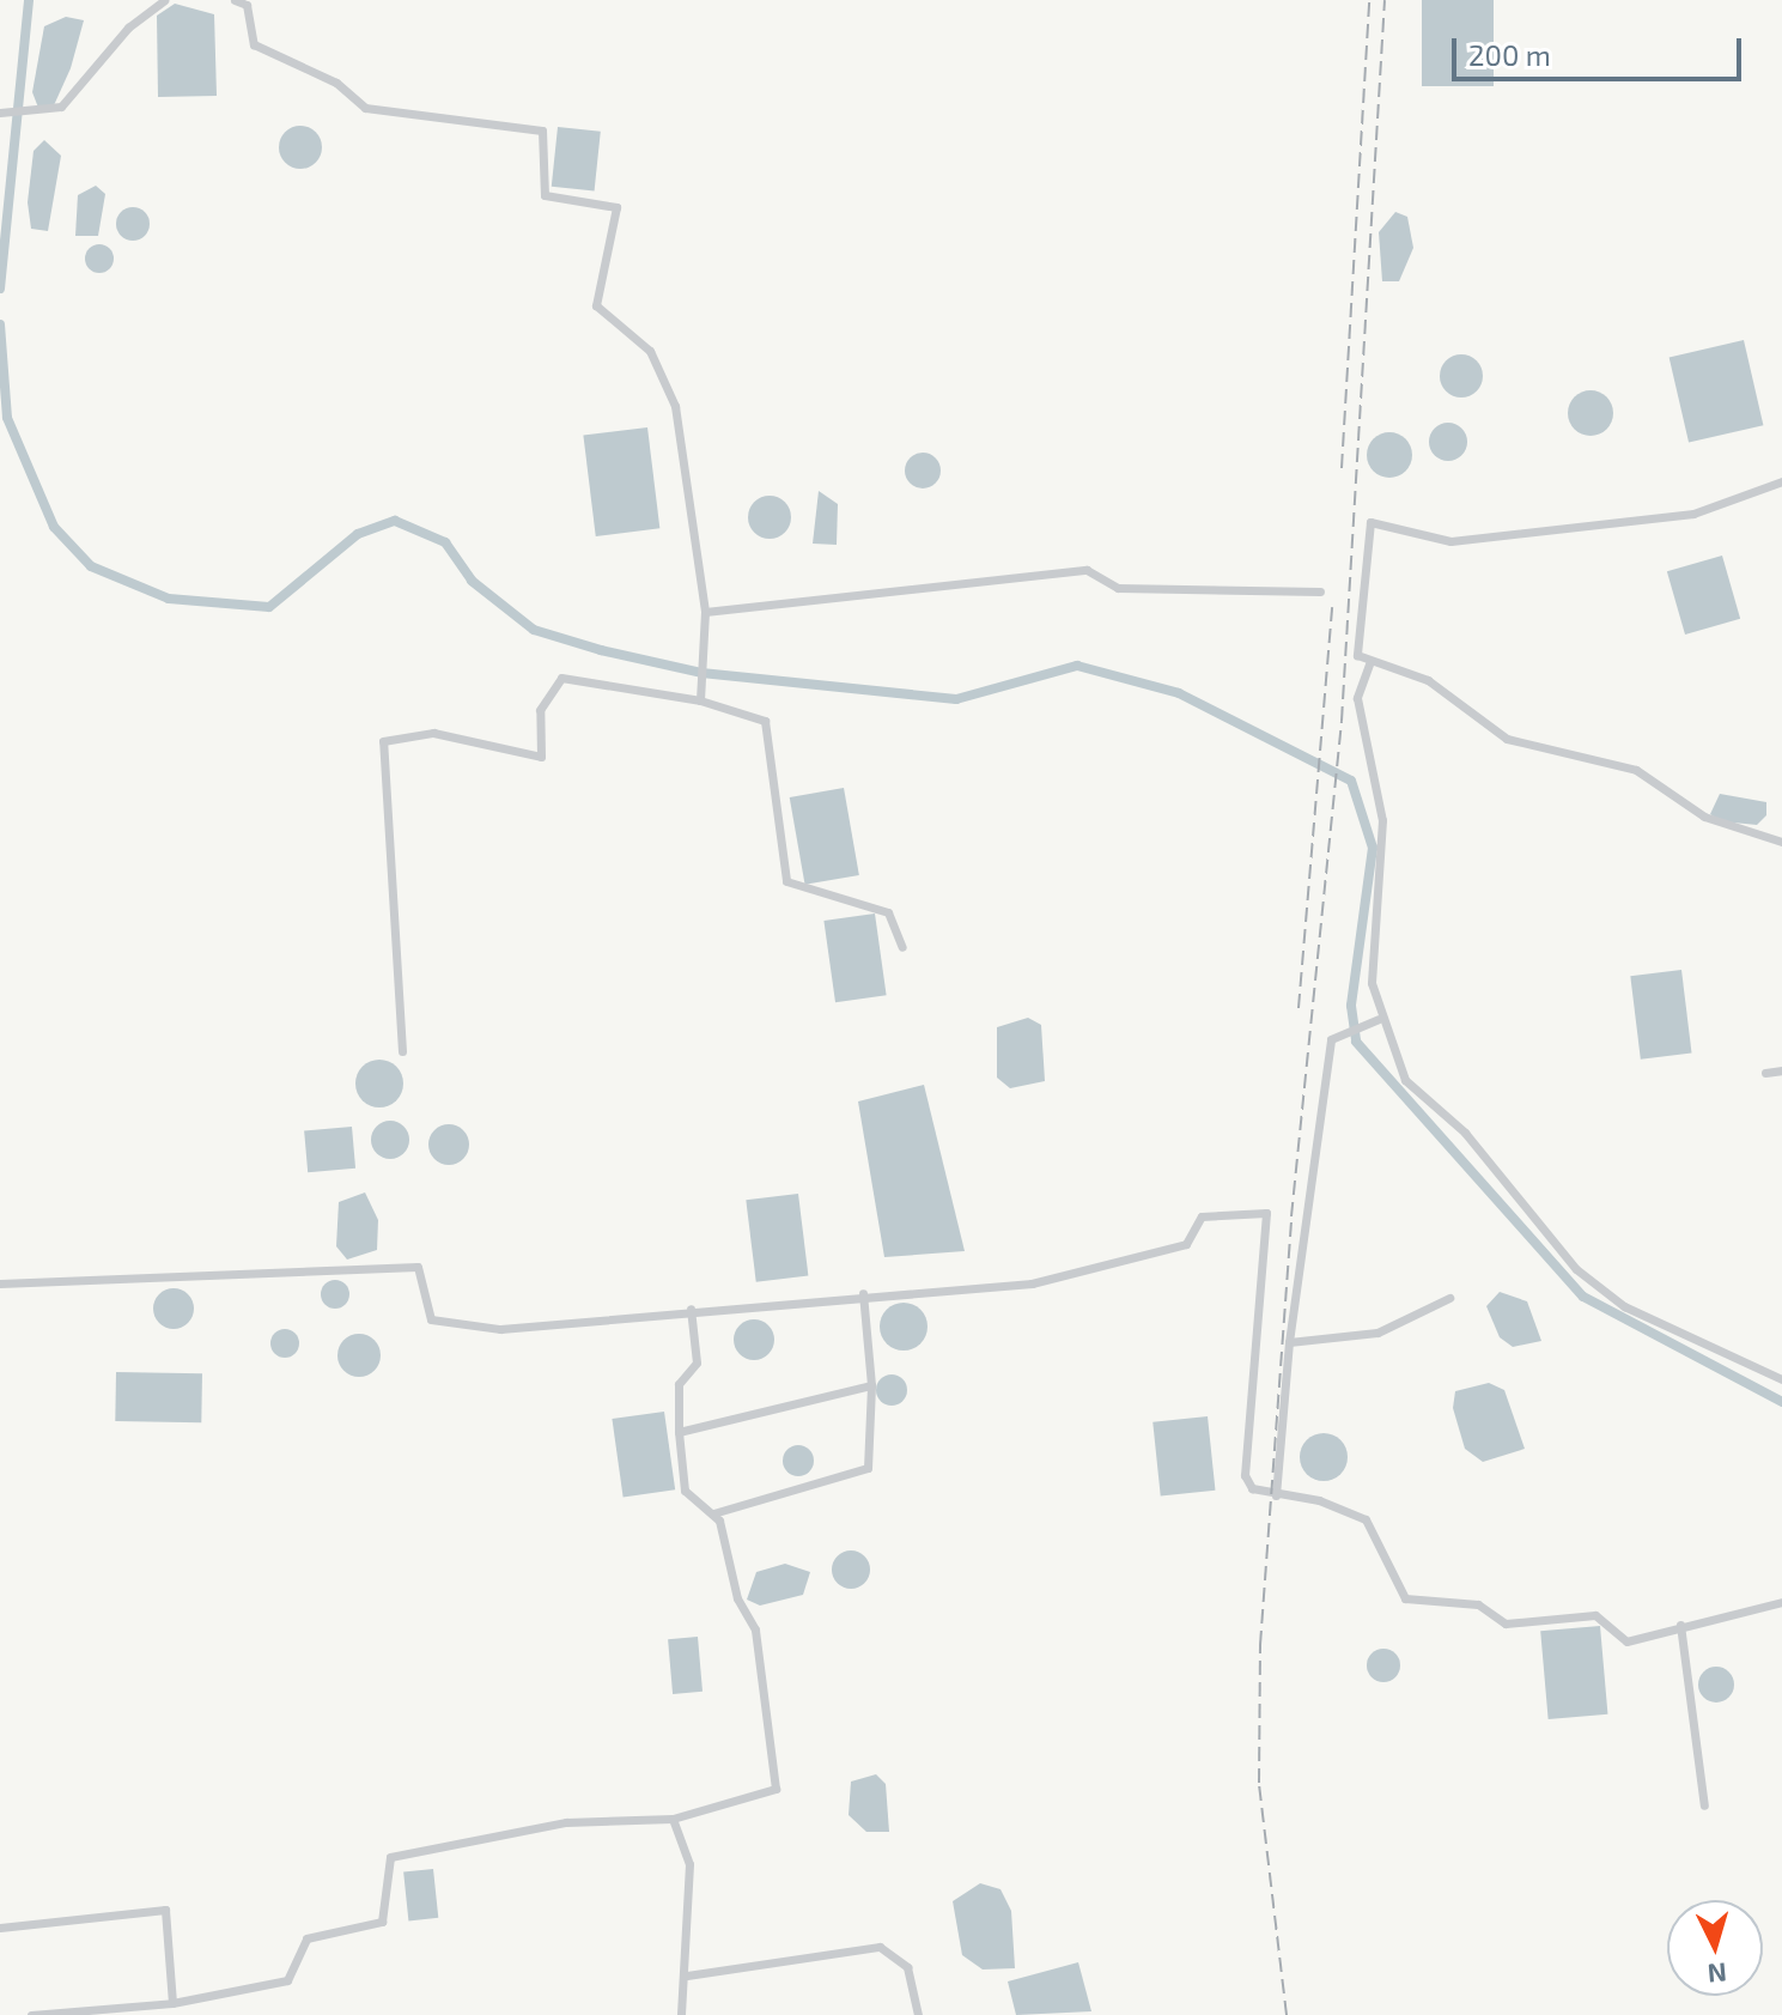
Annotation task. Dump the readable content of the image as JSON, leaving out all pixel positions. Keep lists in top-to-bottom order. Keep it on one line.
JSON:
{"scale_bar":"200 m","north":"bottom"}
